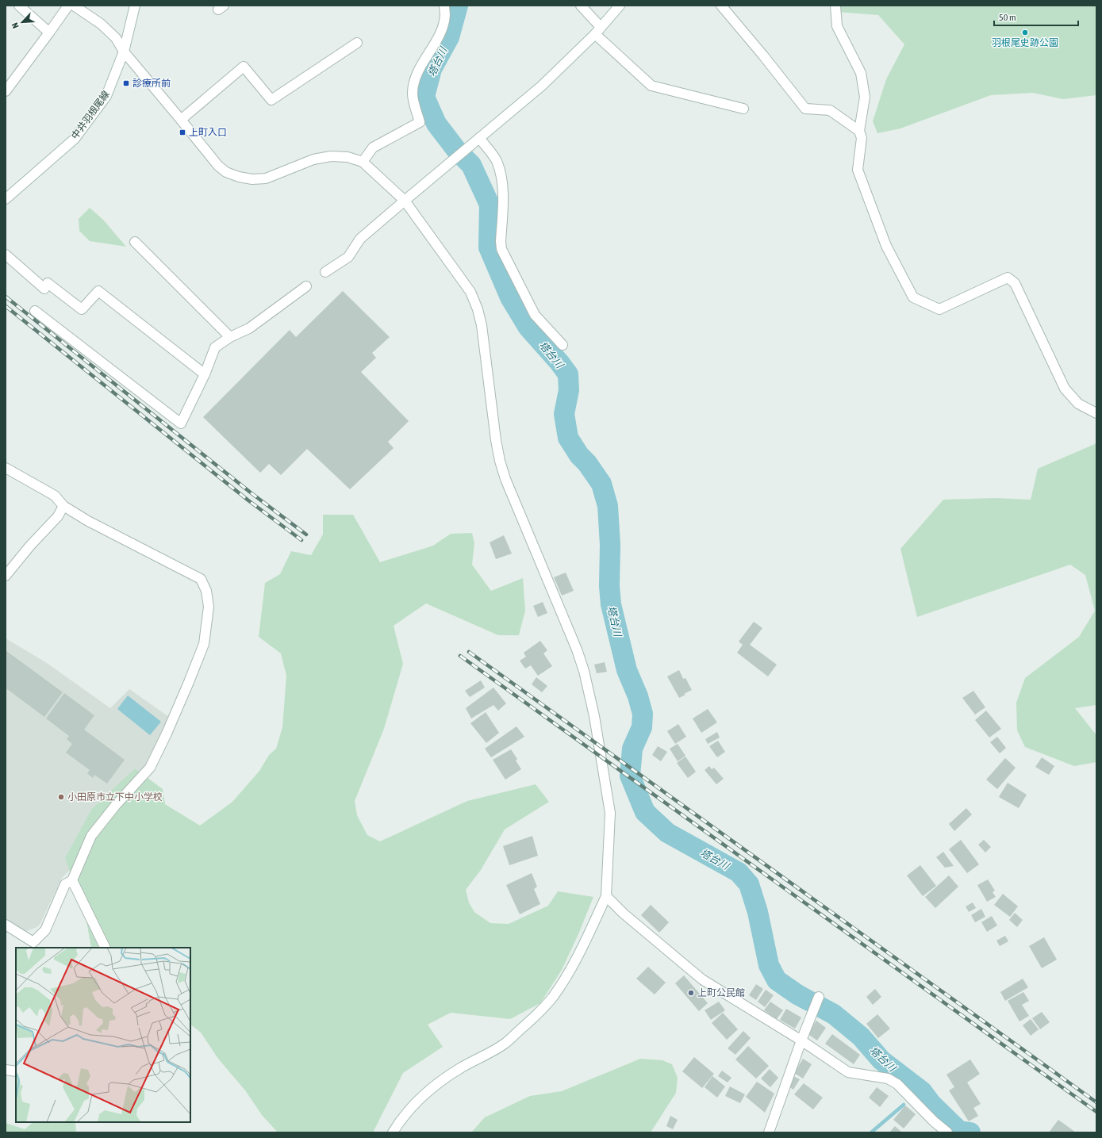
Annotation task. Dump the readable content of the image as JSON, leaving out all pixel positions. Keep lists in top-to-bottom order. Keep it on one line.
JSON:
{"streets":{"street":["中井羽根尾線"]},"water":["塔台川"],"places":{"other":["羽根尾史跡公園","小田原市立下中小学校","上町公民館"],"transit":["診療所前","上町入口"]},"scale_bar":"50 m","north":"bottom left"}
